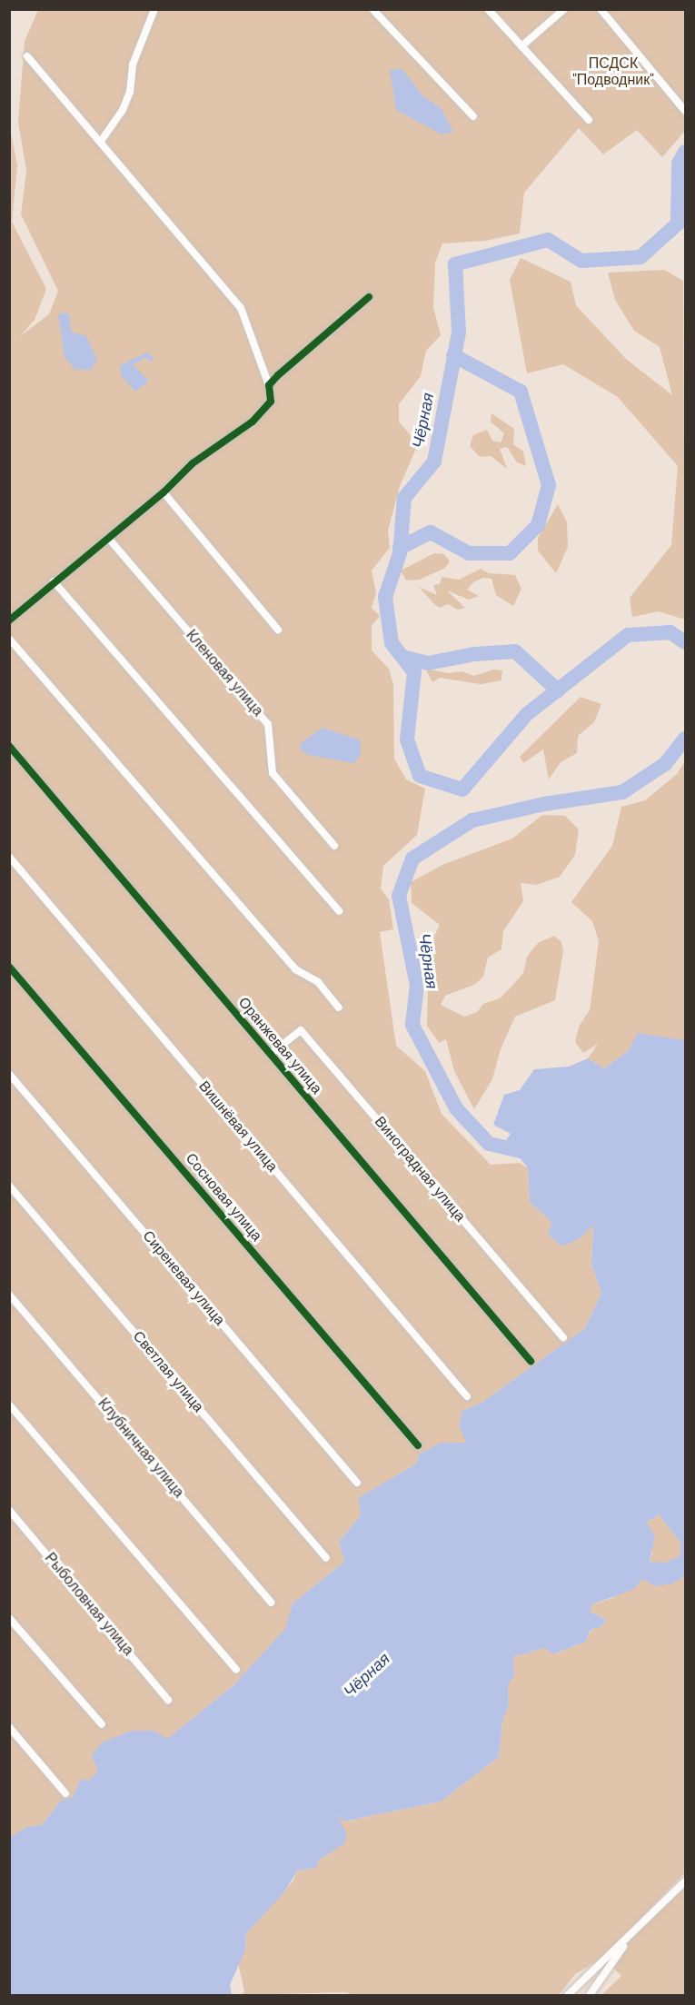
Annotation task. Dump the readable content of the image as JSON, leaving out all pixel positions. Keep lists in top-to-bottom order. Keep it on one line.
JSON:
{"streets":{"street":["Кленовая улица","Оранжевая улица","Вишнёвая улица","Виноградная улица","Сосновая улица","Сиреневая улица","Светлая улица","Клубничная улица","Рыболовная улица"]},"crossings":[["Оранжевая улица","Виноградная улица"]],"water":["Чёрная"],"parks":["ПСДСК \"Подводник\""]}
